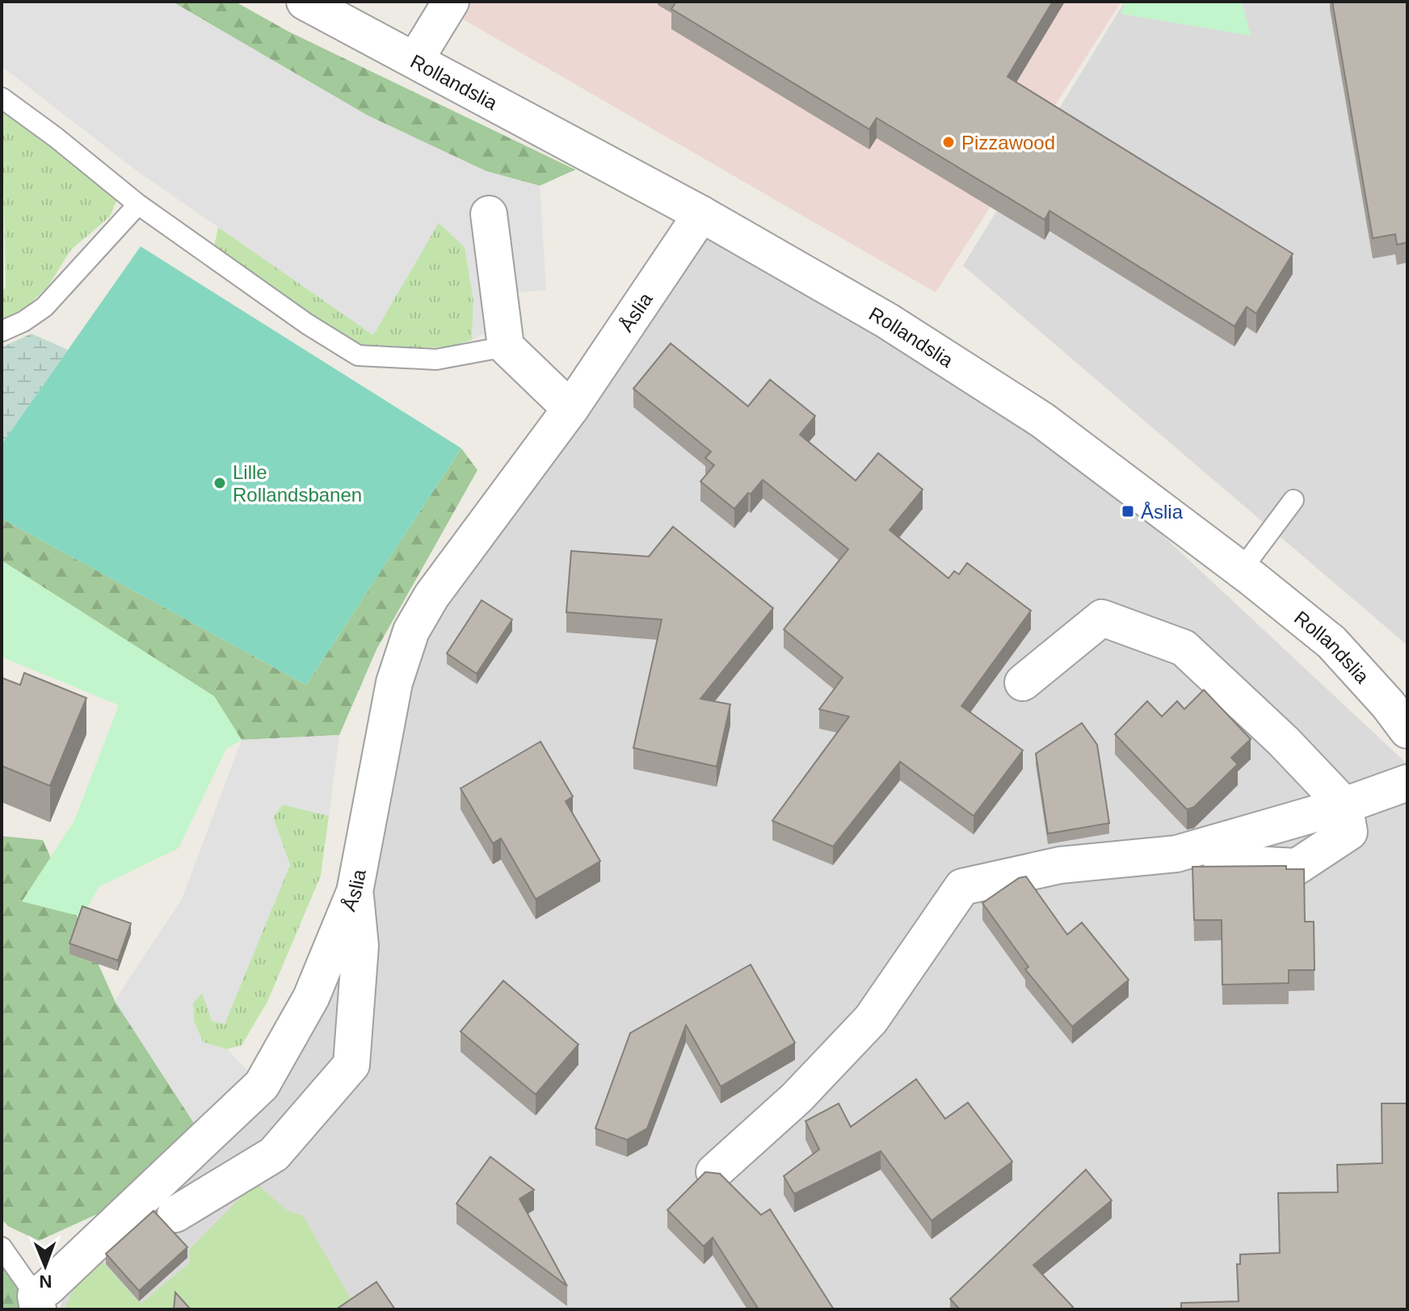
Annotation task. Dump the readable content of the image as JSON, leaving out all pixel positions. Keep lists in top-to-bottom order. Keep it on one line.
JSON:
{"streets":{"street":["Rollandslia","Åslia"]},"crossings":[["Rollandslia","Åslia"]],"places":{"other":["Pizzawood","Lille Rollandsbanen"],"transit":["Åslia"]},"north":"bottom"}
